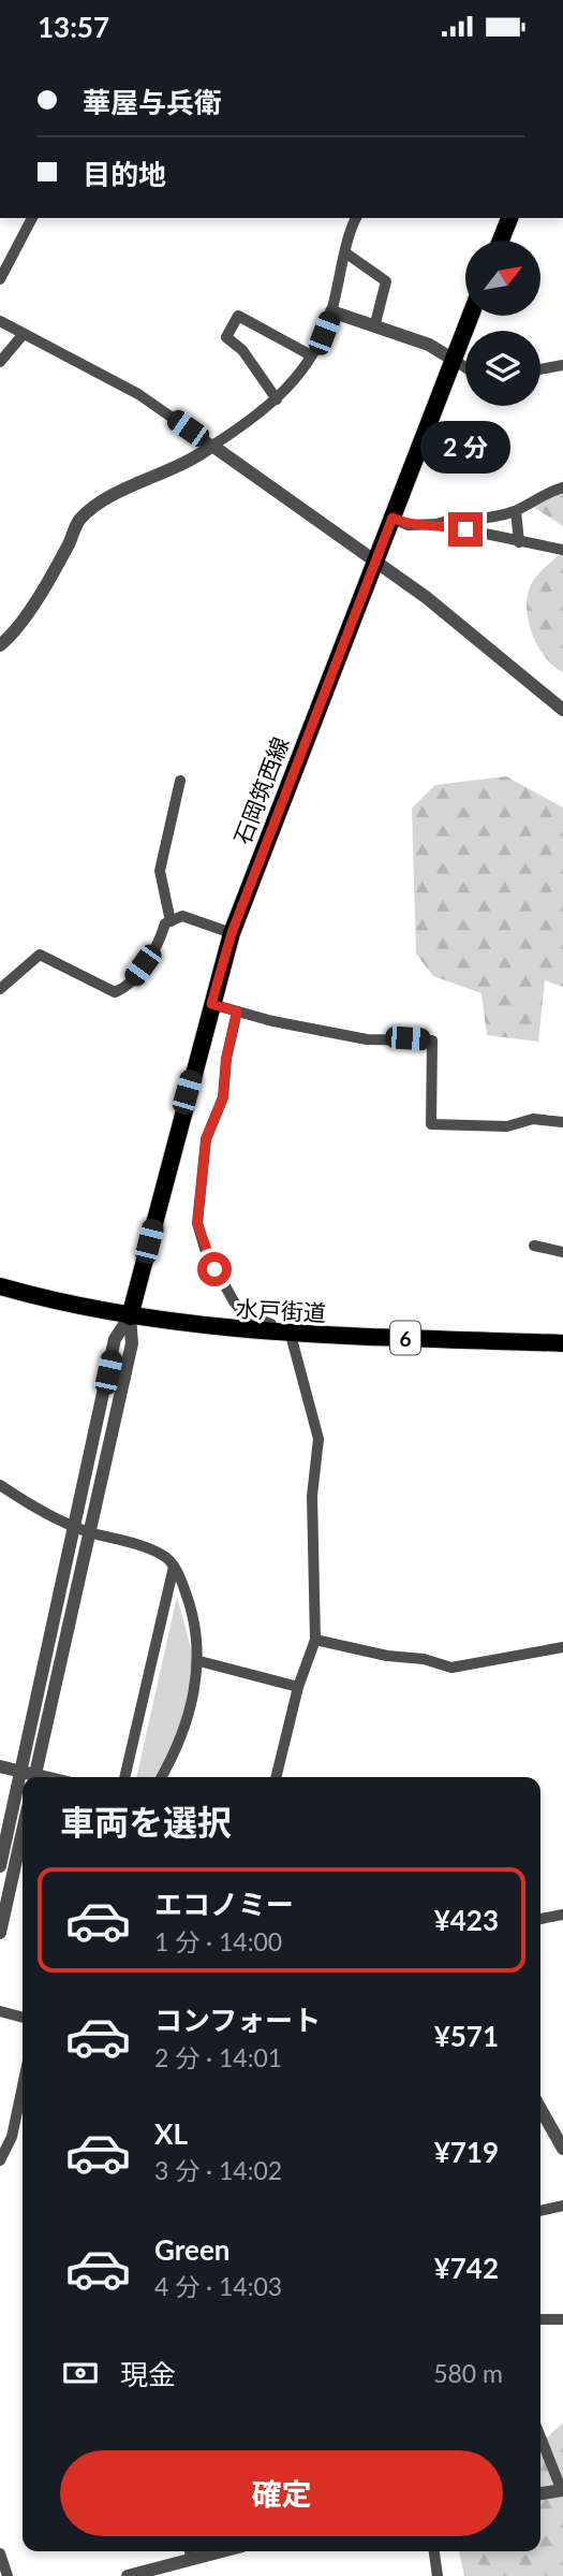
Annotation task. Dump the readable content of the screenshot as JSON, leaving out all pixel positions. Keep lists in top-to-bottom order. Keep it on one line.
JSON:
{"streets":{"main road":["石岡筑西線","水戸街道","6"]},"crossings":[["石岡筑西線","水戸街道"]],"north":"top right","page":{"status":"13:57","banner":["華屋与兵衛","目的地"],"bubble":"2 分","heading":"車両を選択","list":[{"name":"エコノミー","note":"1 分 · 14:00","value":"¥423"},{"name":"コンフォート","note":"2 分 · 14:01","value":"¥571"},{"name":"XL","note":"3 分 · 14:02","value":"¥719"},{"name":"Green","note":"4 分 · 14:03","value":"¥742"}],"pay":["現金","580 m"],"buttons":"確定"}}
